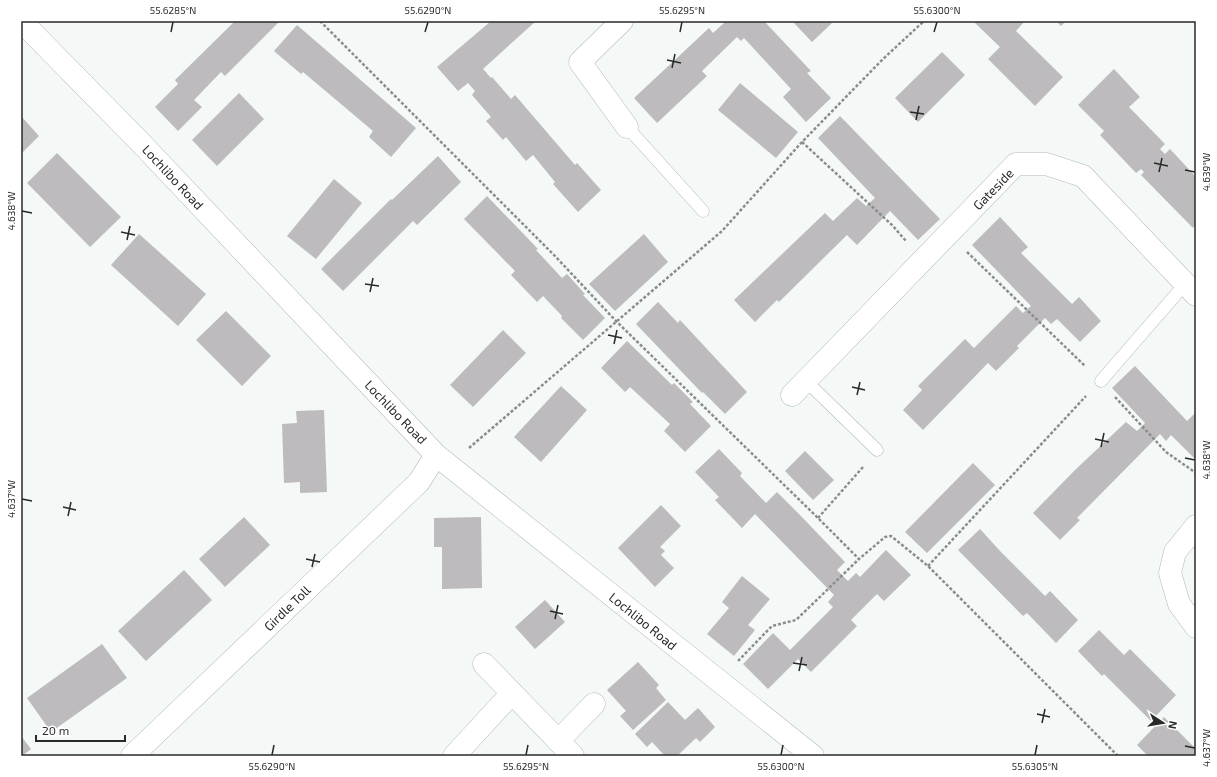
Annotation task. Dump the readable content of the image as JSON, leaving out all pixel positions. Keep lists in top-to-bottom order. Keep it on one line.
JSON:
{"streets":{"street":["Lochlibo Road","Gateside","Girdle Toll"]},"crossings":[["Lochlibo Road","Girdle Toll"]],"scale_bar":"20 m","north":"right","coordinates":["55.6285°N","55.6290°N","55.6295°N","55.6300°N","4.639°W","4.638°W","4.637°W","55.6305°N"]}
